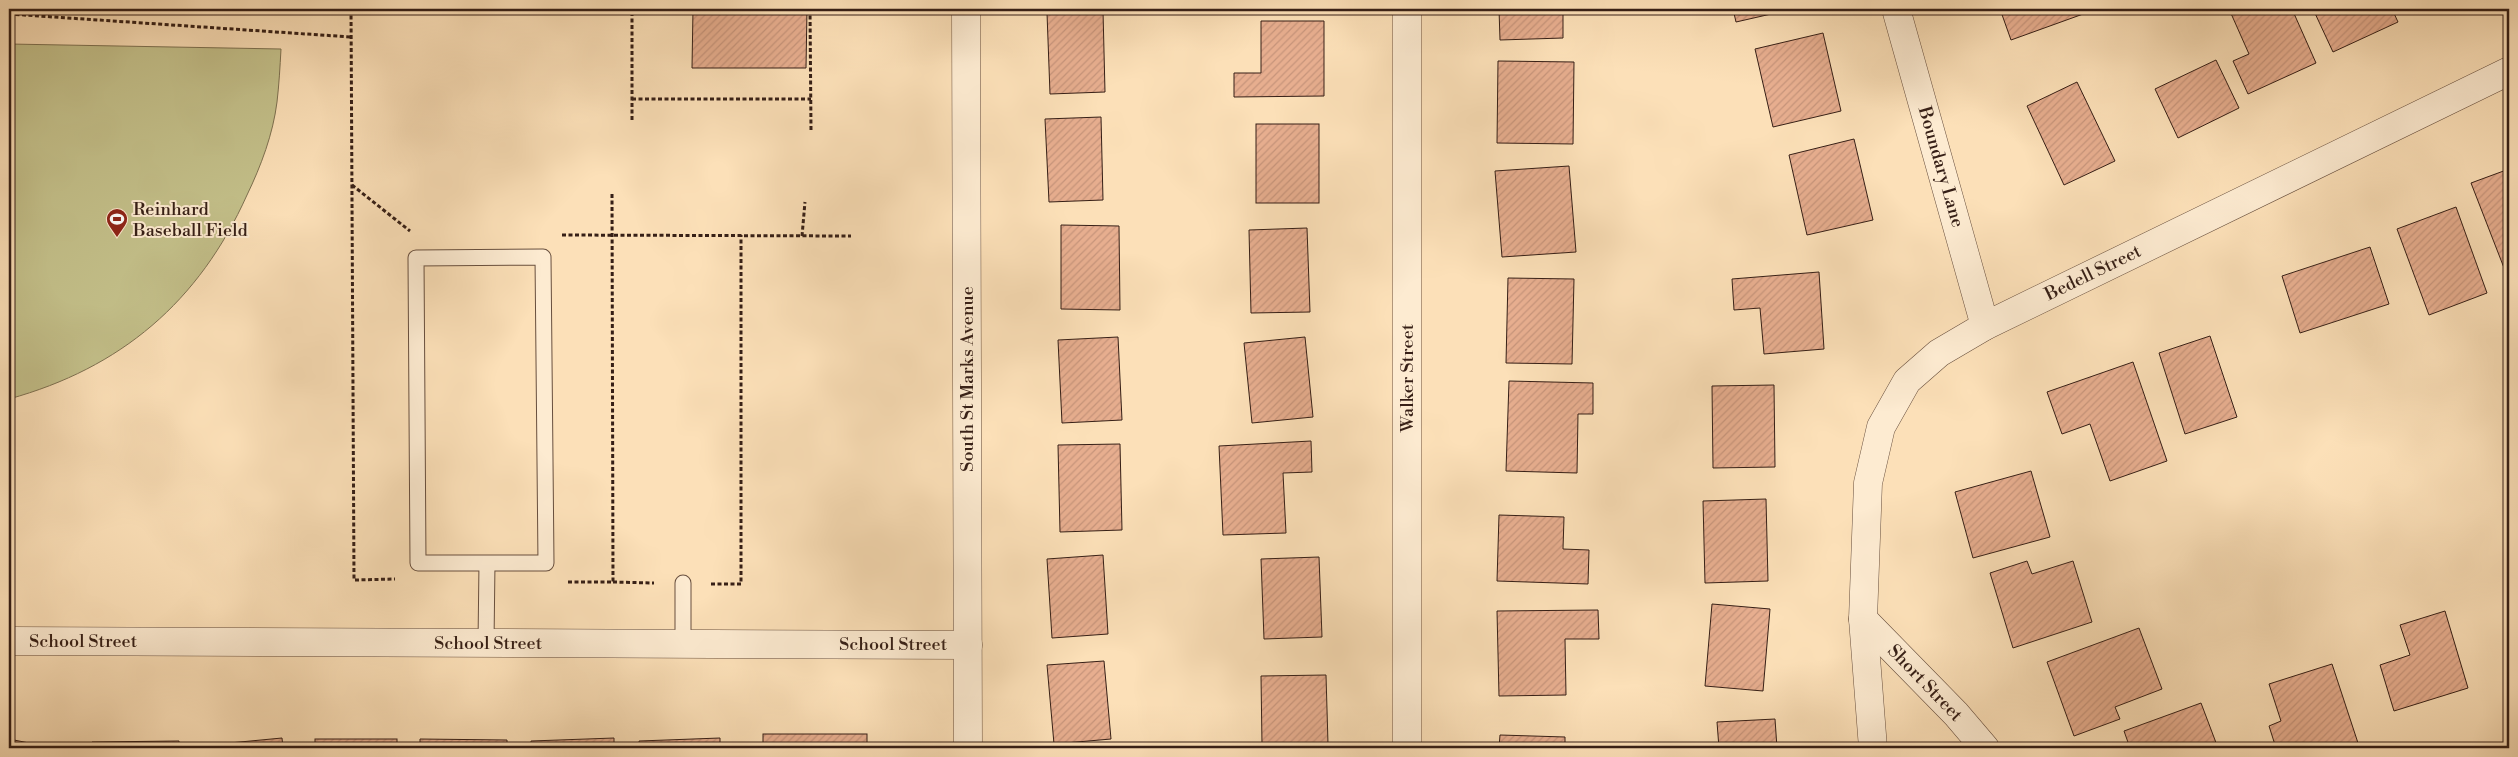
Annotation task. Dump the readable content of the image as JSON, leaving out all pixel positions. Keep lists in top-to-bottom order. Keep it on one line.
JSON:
{"streets":{"street":["Boundary Lane","Bedell Street","Walker Street","South St Marks Avenue","School Street","Short Street"]},"crossings":[["Boundary Lane","Bedell Street"],["Bedell Street","Short Street"],["South St Marks Avenue","School Street"]],"places":{"sports":["Reinhard Baseball Field"]}}
